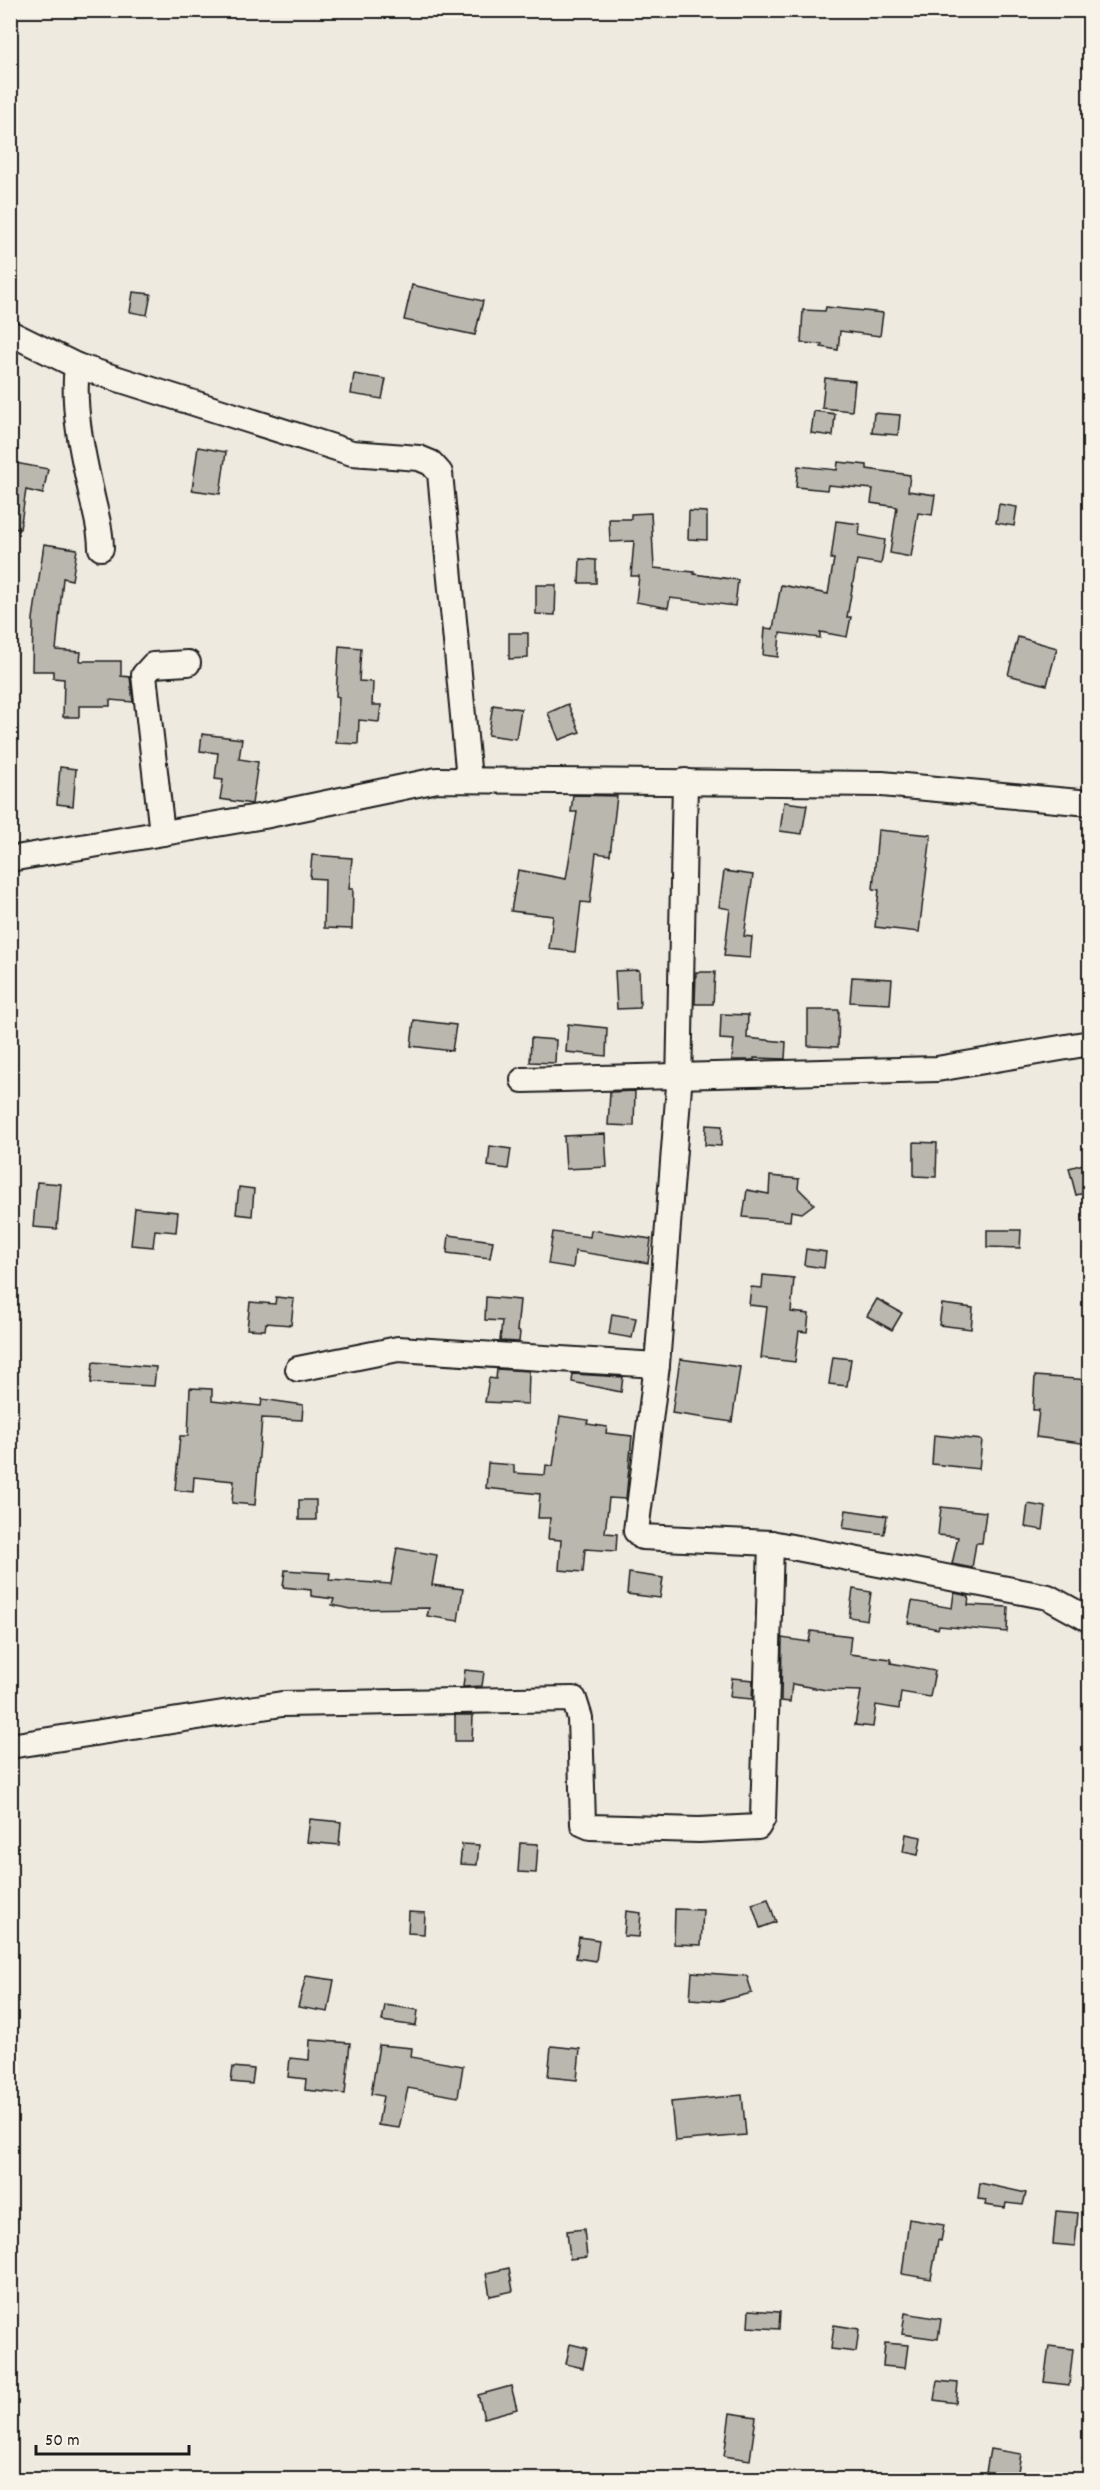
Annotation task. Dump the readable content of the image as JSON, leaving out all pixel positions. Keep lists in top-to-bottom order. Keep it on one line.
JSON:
{"scale_bar":"50 m"}
